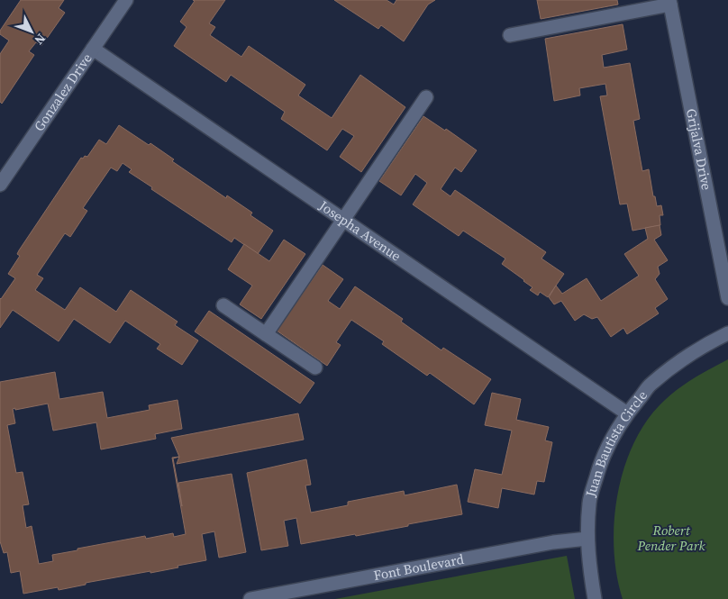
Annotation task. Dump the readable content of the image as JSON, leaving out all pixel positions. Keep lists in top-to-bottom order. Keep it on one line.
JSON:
{"streets":{"street":["Gonzalez Drive","Grijalva Drive","Josepha Avenue","Juan Bautista Circle","Font Boulevard"]},"crossings":[["Gonzalez Drive","Josepha Avenue"],["Josepha Avenue","Juan Bautista Circle"],["Juan Bautista Circle","Font Boulevard"]],"parks":["Robert Pender Park"],"north":"bottom right"}
